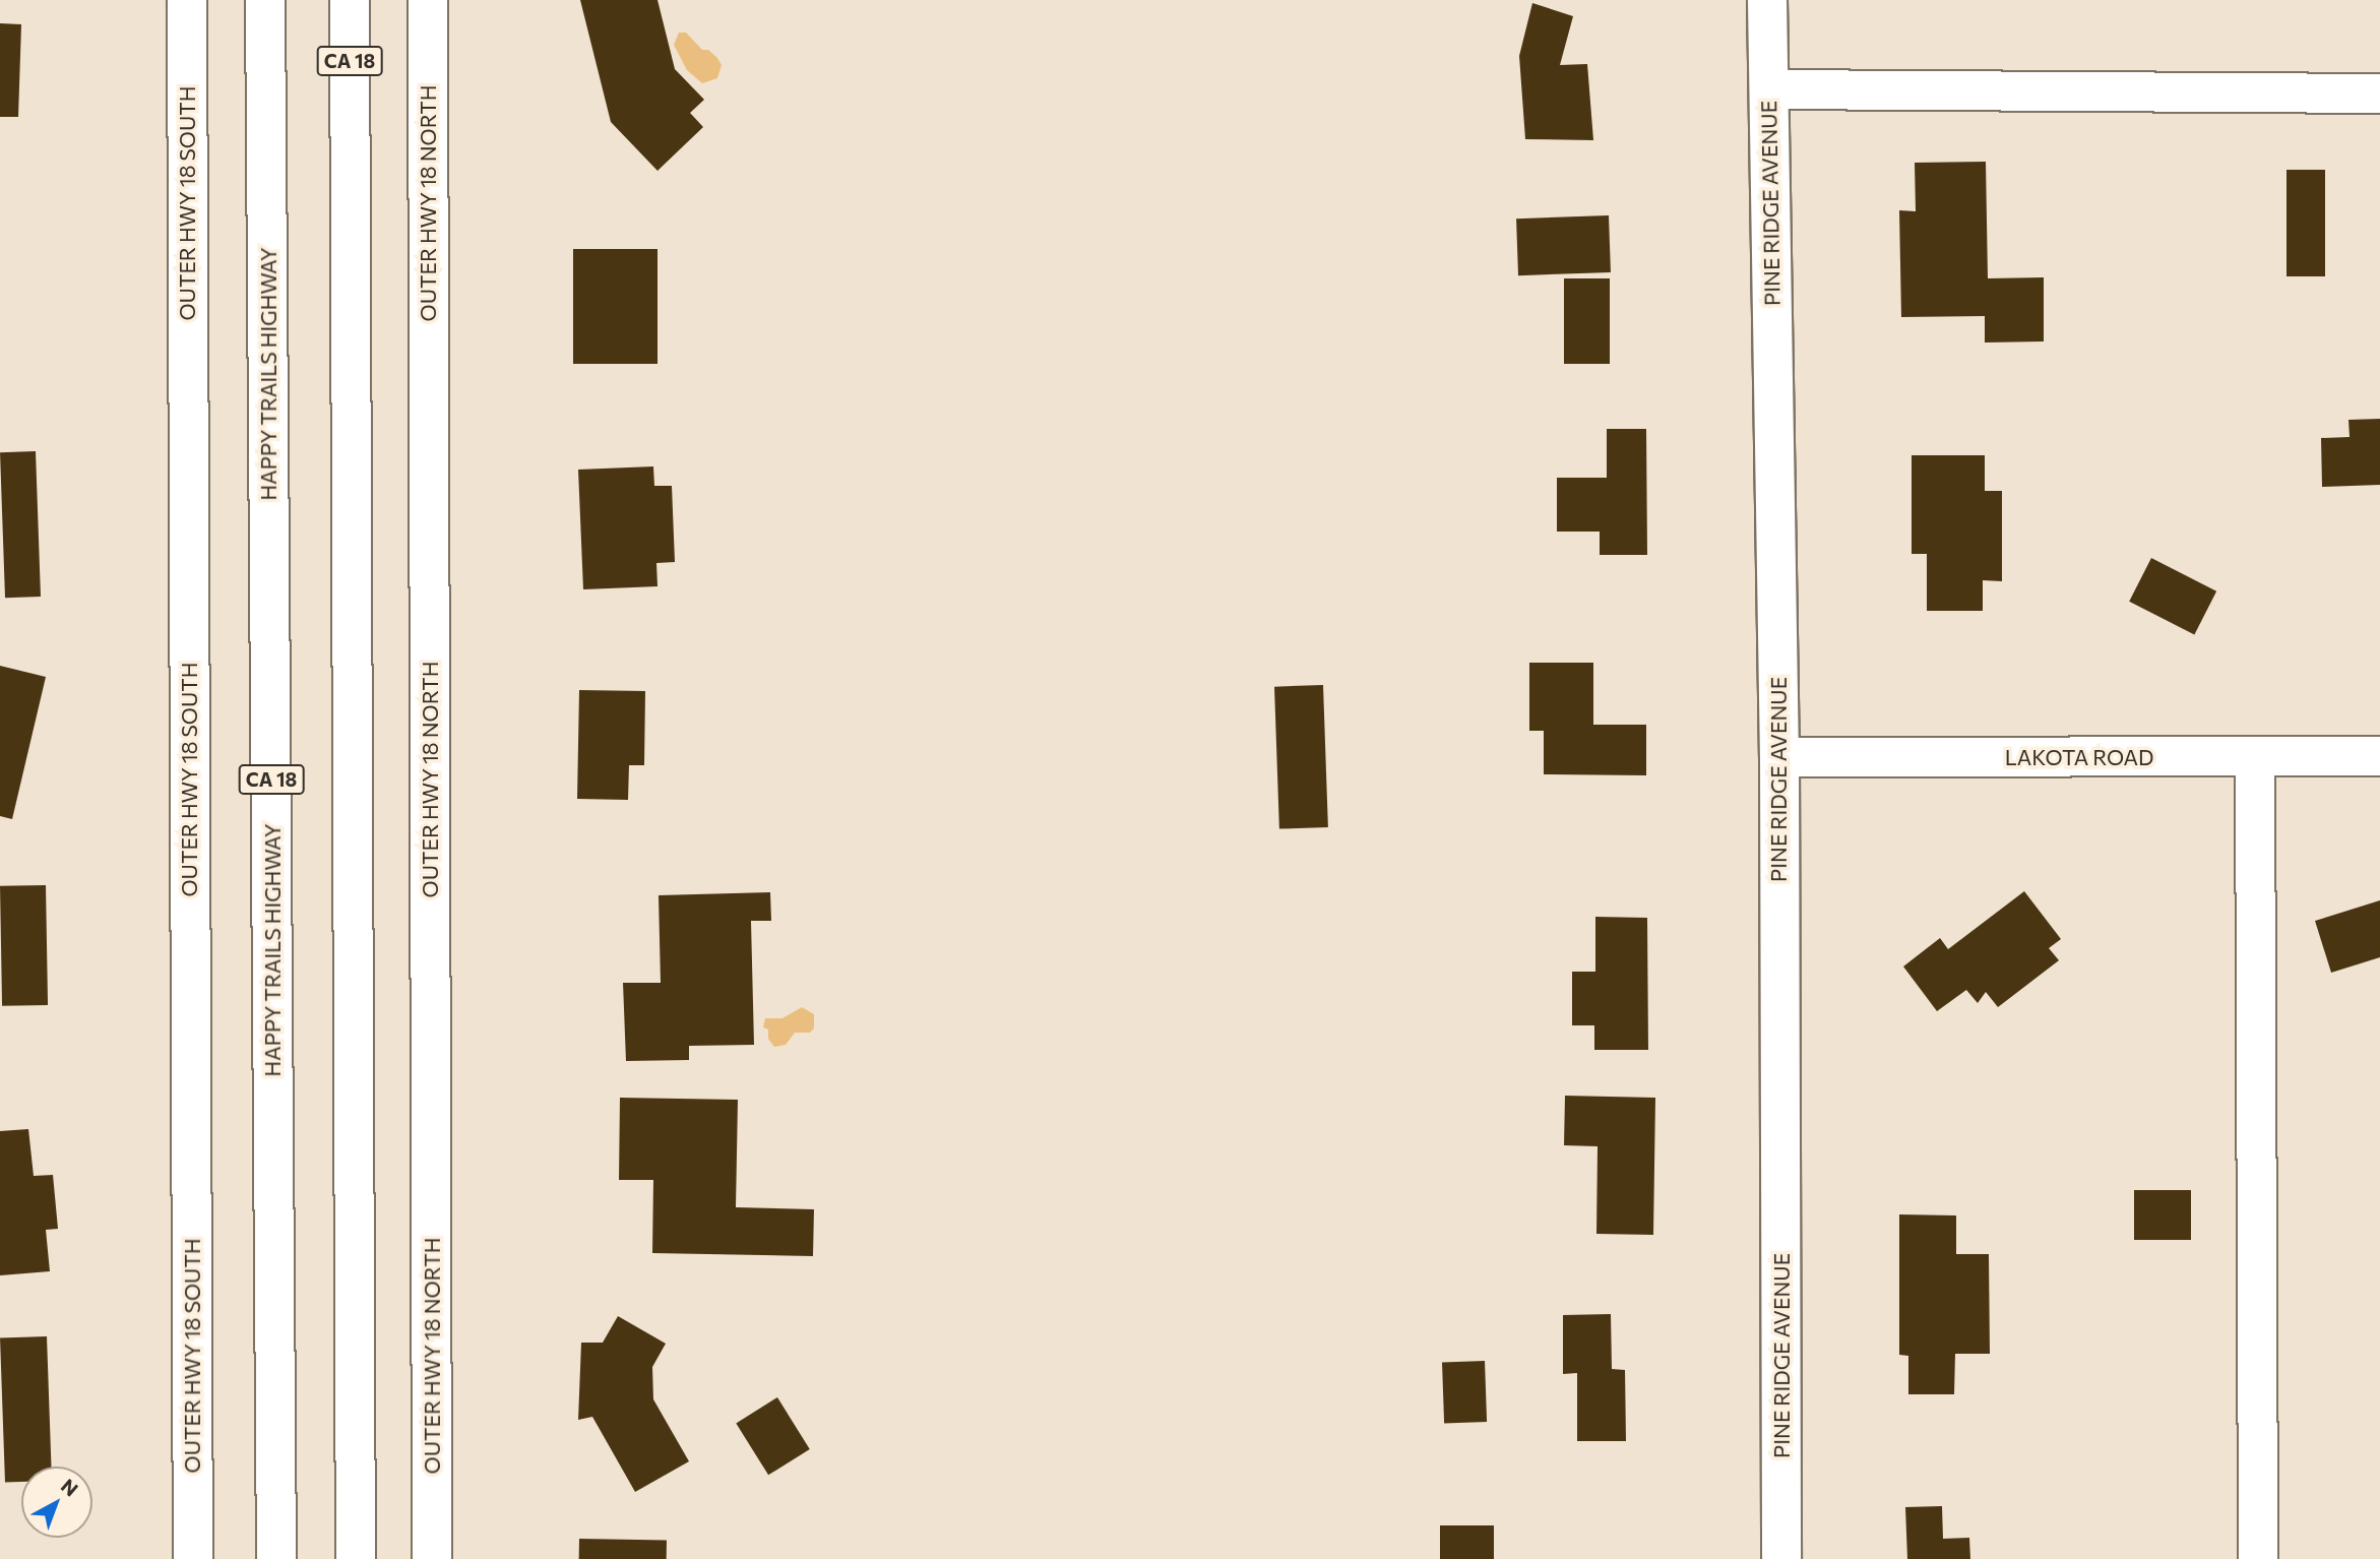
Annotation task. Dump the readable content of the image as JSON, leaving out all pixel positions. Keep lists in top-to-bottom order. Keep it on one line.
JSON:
{"streets":{"street":["CA 18","OUTER HWY 18 SOUTH","OUTER HWY 18 NORTH","PINE RIDGE AVENUE","HAPPY TRAILS HIGHWAY","LAKOTA ROAD"]},"crossings":[["PINE RIDGE AVENUE","LAKOTA ROAD"]],"north":"top right"}
